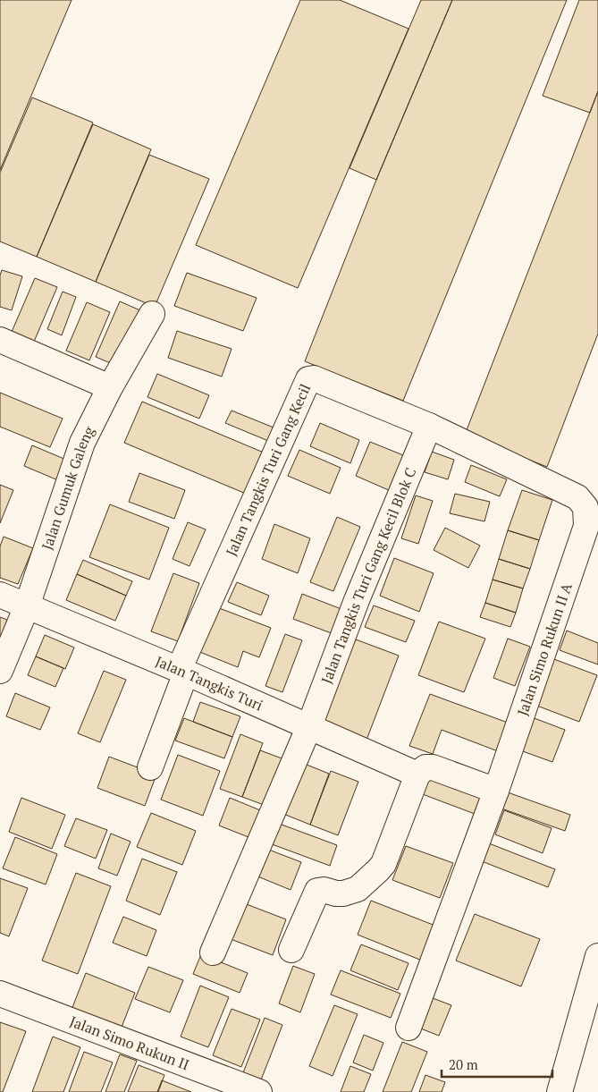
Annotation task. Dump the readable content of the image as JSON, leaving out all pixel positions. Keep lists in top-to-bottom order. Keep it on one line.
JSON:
{"streets":{"main road":["Jalan Tangkis Turi Gang Kecil","Jalan Gumuk Galeng","Jalan Tangkis Turi Gang Kecil Blok C","Jalan Simo Rukun II A","Jalan Tangkis Turi","Jalan Simo Rukun II"]},"crossings":[["Jalan Tangkis Turi Gang Kecil","Jalan Tangkis Turi Gang Kecil Blok C"],["Jalan Tangkis Turi Gang Kecil","Jalan Simo Rukun II A"],["Jalan Tangkis Turi Gang Kecil","Jalan Tangkis Turi"],["Jalan Gumuk Galeng","Jalan Tangkis Turi"],["Jalan Tangkis Turi Gang Kecil Blok C","Jalan Tangkis Turi"]],"scale_bar":"20 m"}
